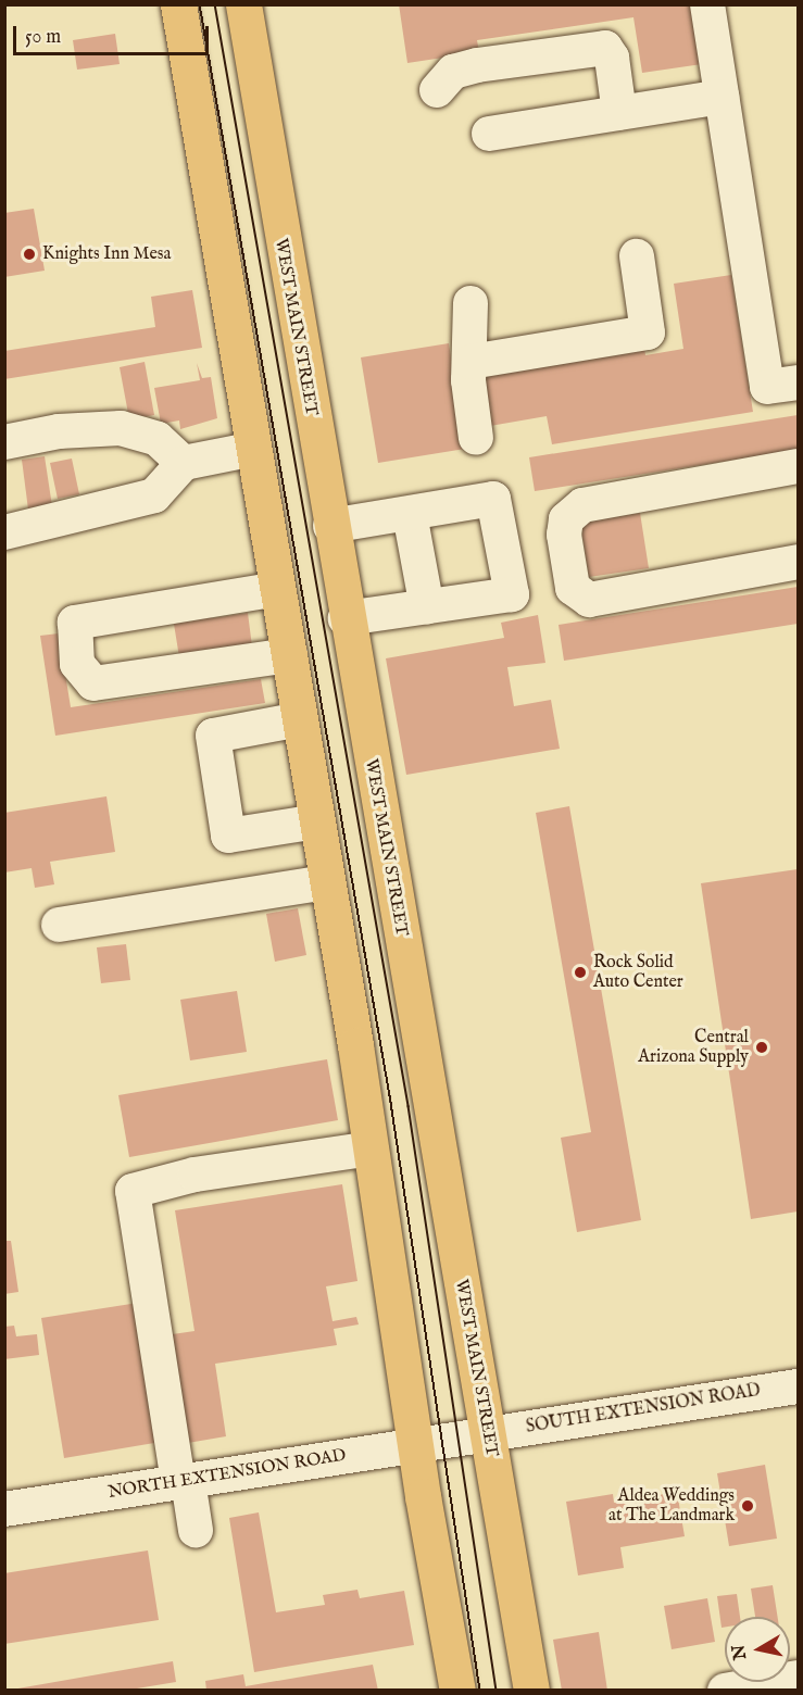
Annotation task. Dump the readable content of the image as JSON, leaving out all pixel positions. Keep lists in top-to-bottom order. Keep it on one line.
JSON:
{"streets":{"main road":["WEST MAIN STREET"],"street":["SOUTH EXTENSION ROAD","NORTH EXTENSION ROAD"]},"crossings":[["WEST MAIN STREET","SOUTH EXTENSION ROAD"],["SOUTH EXTENSION ROAD","NORTH EXTENSION ROAD"]],"places":["Knights Inn Mesa","Rock Solid Auto Center","Central Arizona Supply","Aldea Weddings at The Landmark"],"scale_bar":"50 m","north":"left"}
